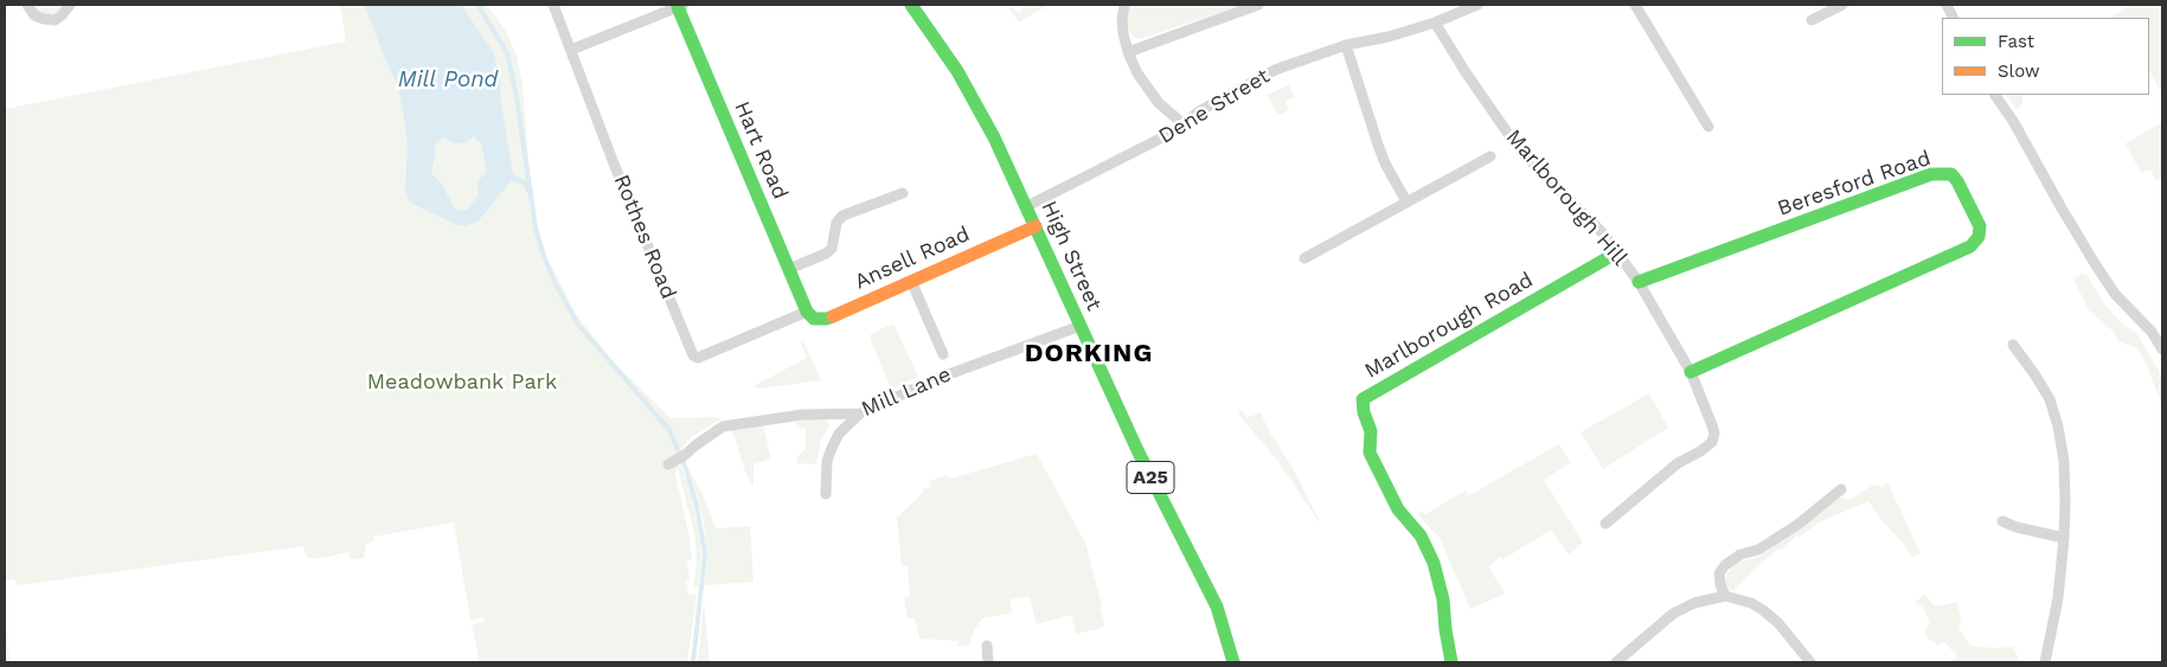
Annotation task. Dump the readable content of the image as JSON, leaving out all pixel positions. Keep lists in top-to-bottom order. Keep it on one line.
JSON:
{"streets":{"street":["Dene Street","Hart Road","Beresford Road","Marlborough Hill","Rothes Road","High Street","Ansell Road","Marlborough Road","Mill Lane","A25"]},"crossings":[["Dene Street","Marlborough Hill"],["Dene Street","High Street"],["Hart Road","Rothes Road"],["Hart Road","Ansell Road"],["Beresford Road","Marlborough Hill"],["Marlborough Hill","Marlborough Road"],["Rothes Road","Ansell Road"],["High Street","Ansell Road"],["High Street","Mill Lane"]],"districts":["DORKING"],"water":["Mill Pond"],"parks":["Meadowbank Park"],"legend":["Fast","Slow"]}
